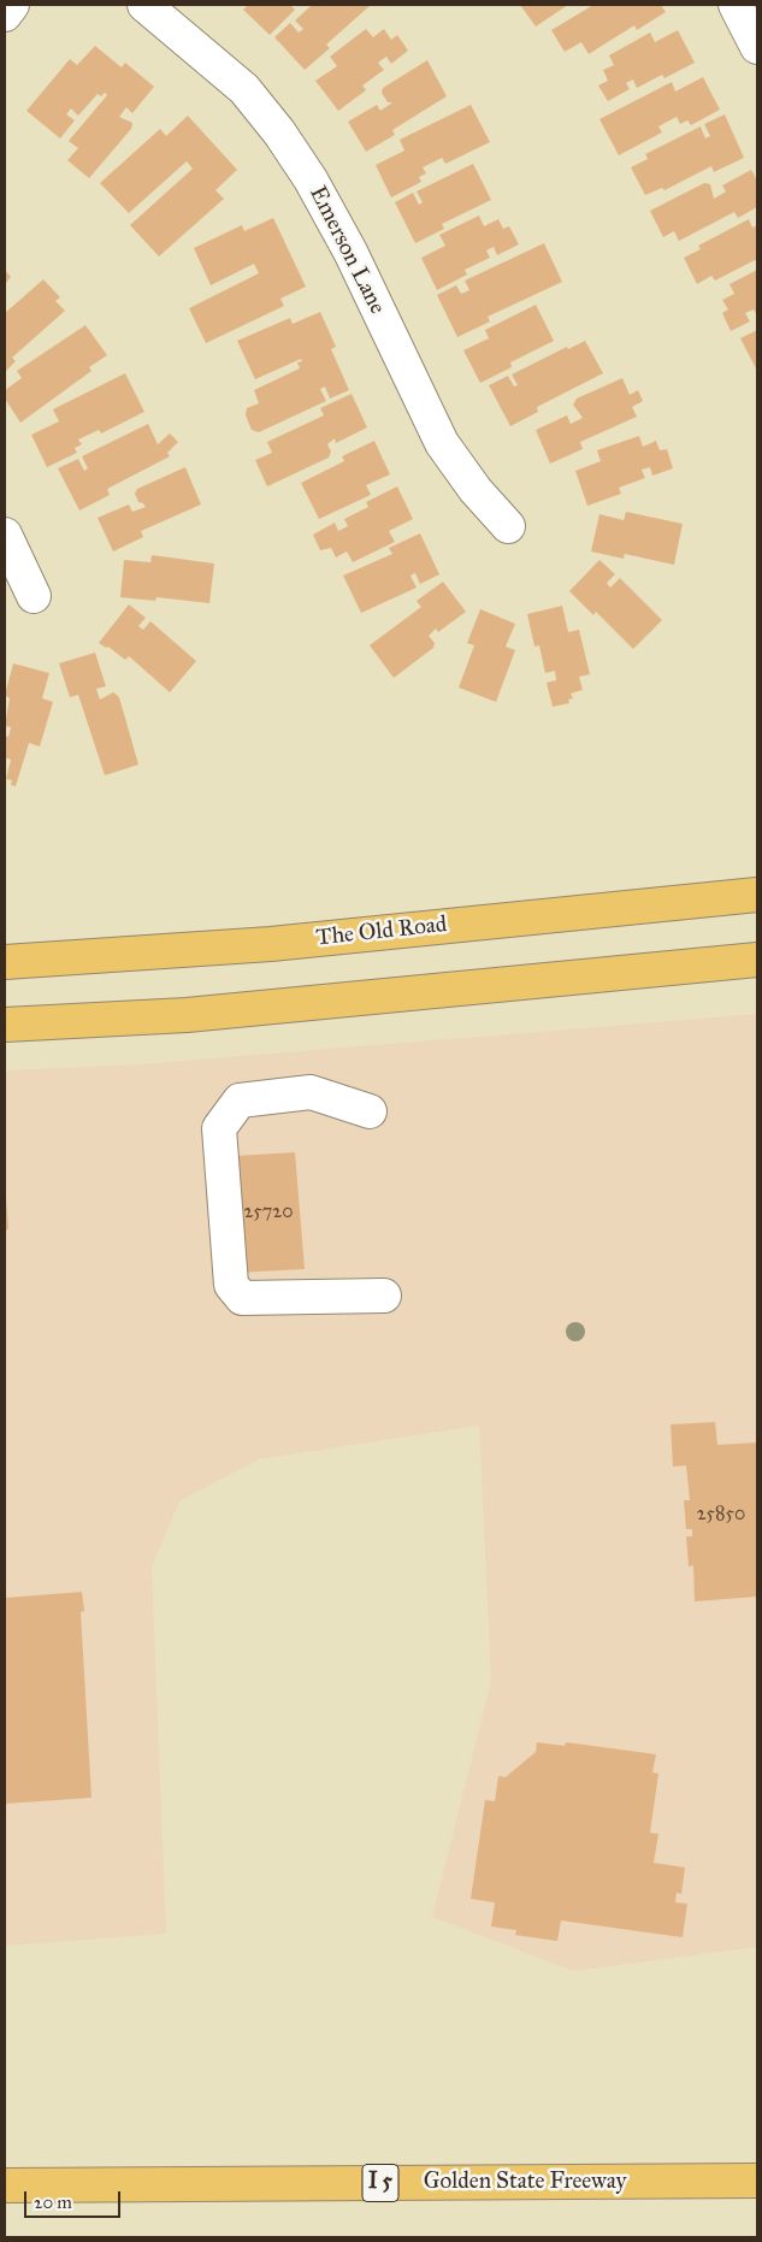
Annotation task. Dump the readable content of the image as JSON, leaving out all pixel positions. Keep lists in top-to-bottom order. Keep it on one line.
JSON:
{"streets":{"main road":["The Old Road","Golden State Freeway","I 5"],"street":["Emerson Lane"]},"house_numbers":["25720","25850"],"scale_bar":"20 m"}
